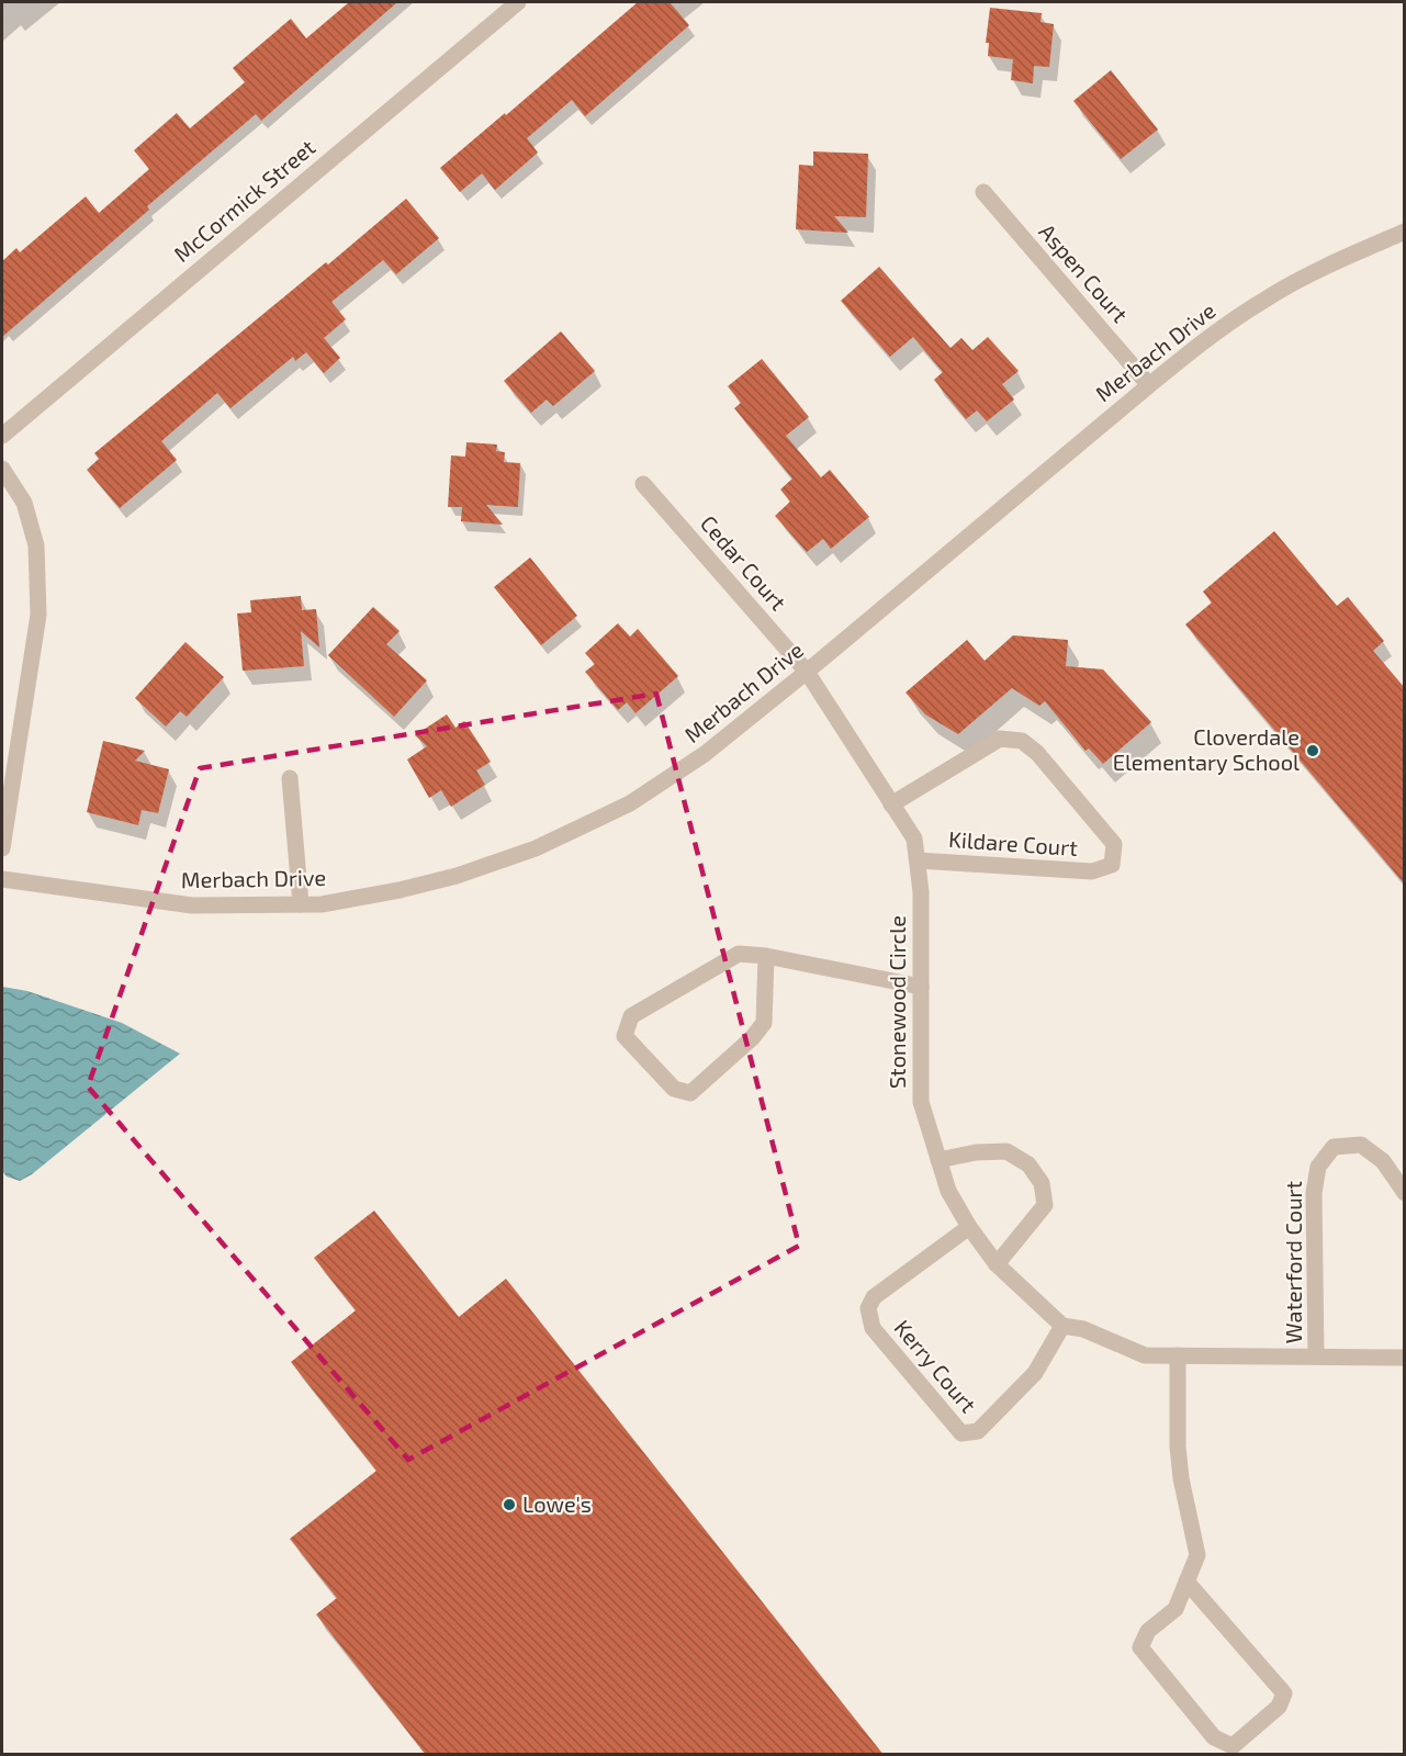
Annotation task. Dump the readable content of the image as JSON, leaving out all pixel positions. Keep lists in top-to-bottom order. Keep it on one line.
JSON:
{"streets":{"street":["McCormick Street","Aspen Court","Merbach Drive","Cedar Court","Kildare Court","Stonewood Circle","Waterford Court","Kerry Court"]},"crossings":[["Aspen Court","Merbach Drive"],["Merbach Drive","Cedar Court"],["Merbach Drive","Stonewood Circle"],["Cedar Court","Stonewood Circle"],["Kildare Court","Stonewood Circle"],["Stonewood Circle","Waterford Court"],["Stonewood Circle","Kerry Court"]],"places":["Cloverdale Elementary School","Lowe's"]}
